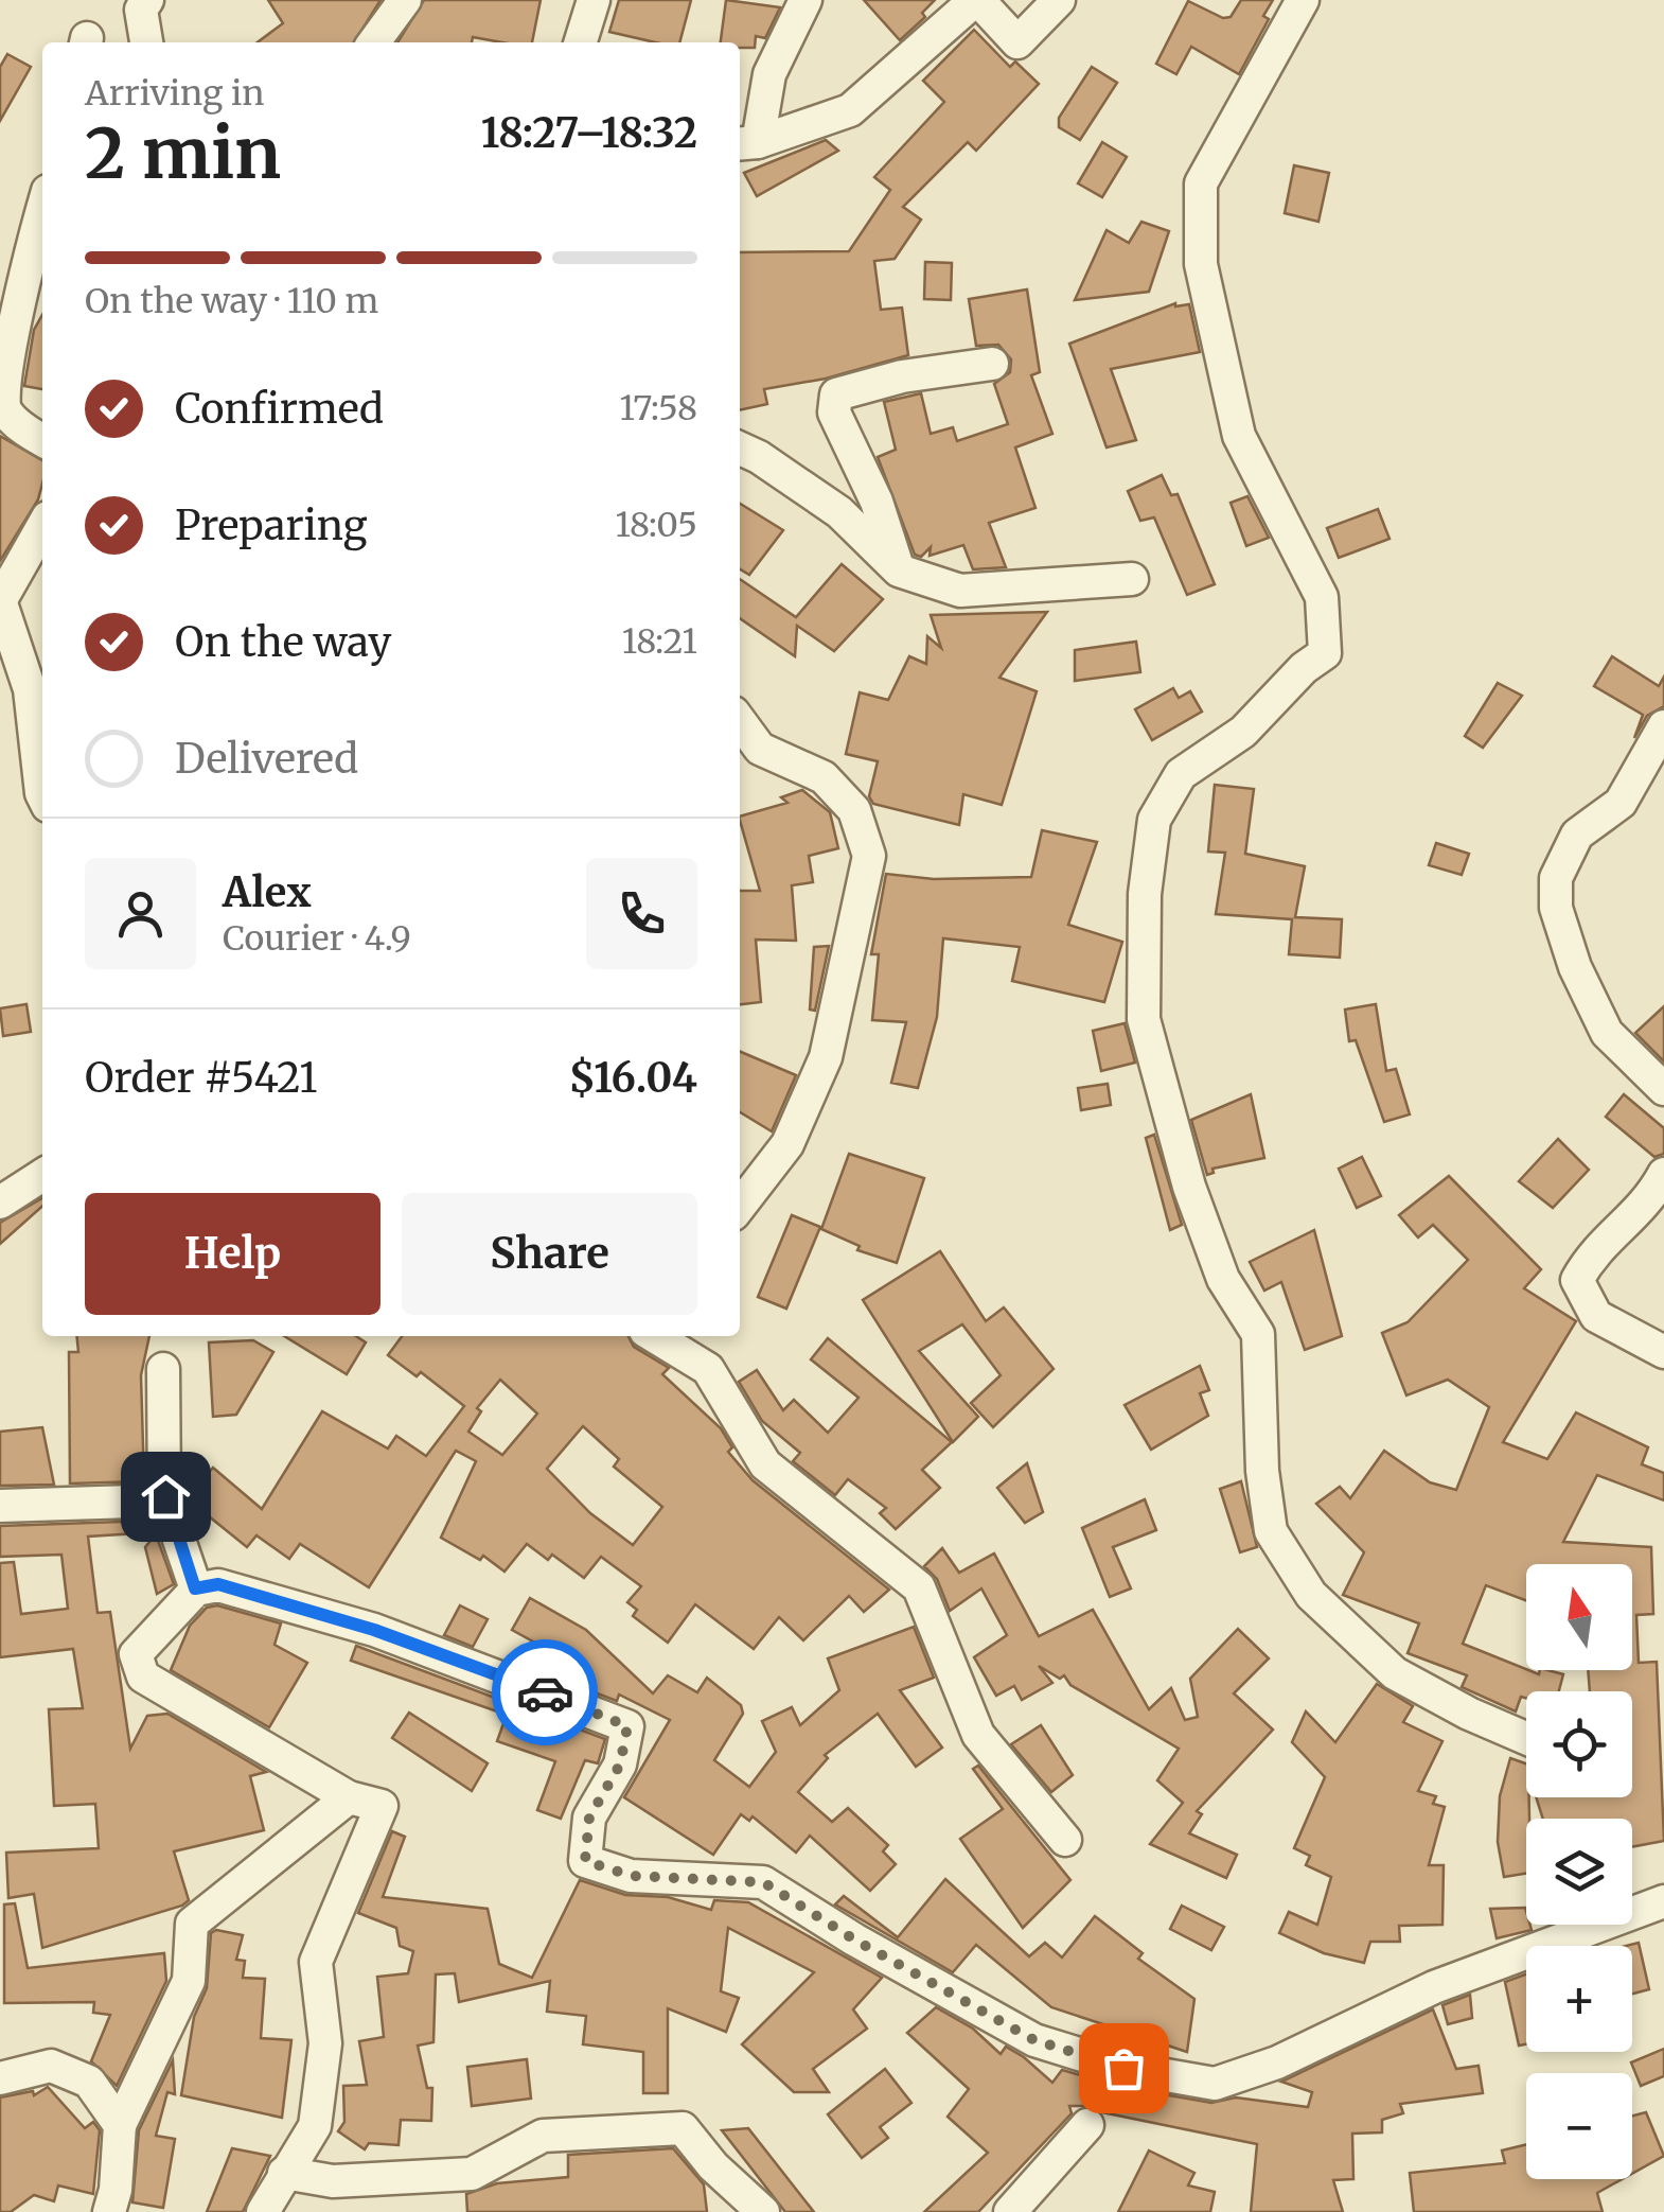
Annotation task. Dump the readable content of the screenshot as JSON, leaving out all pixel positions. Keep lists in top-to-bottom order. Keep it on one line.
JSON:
{"north":"top","page":{"heading":["2 min","Arriving in","18:27–18:32"],"panel":["Alex","Courier · 4.9","Order #5421","$16.04"],"bar":"On the way · 110 m","list":[["Confirmed","17:58"],["Preparing","18:05"],["On the way","18:21"],"Delivered"],"buttons":["Help","Share"],"map_buttons":["+","−"]}}
